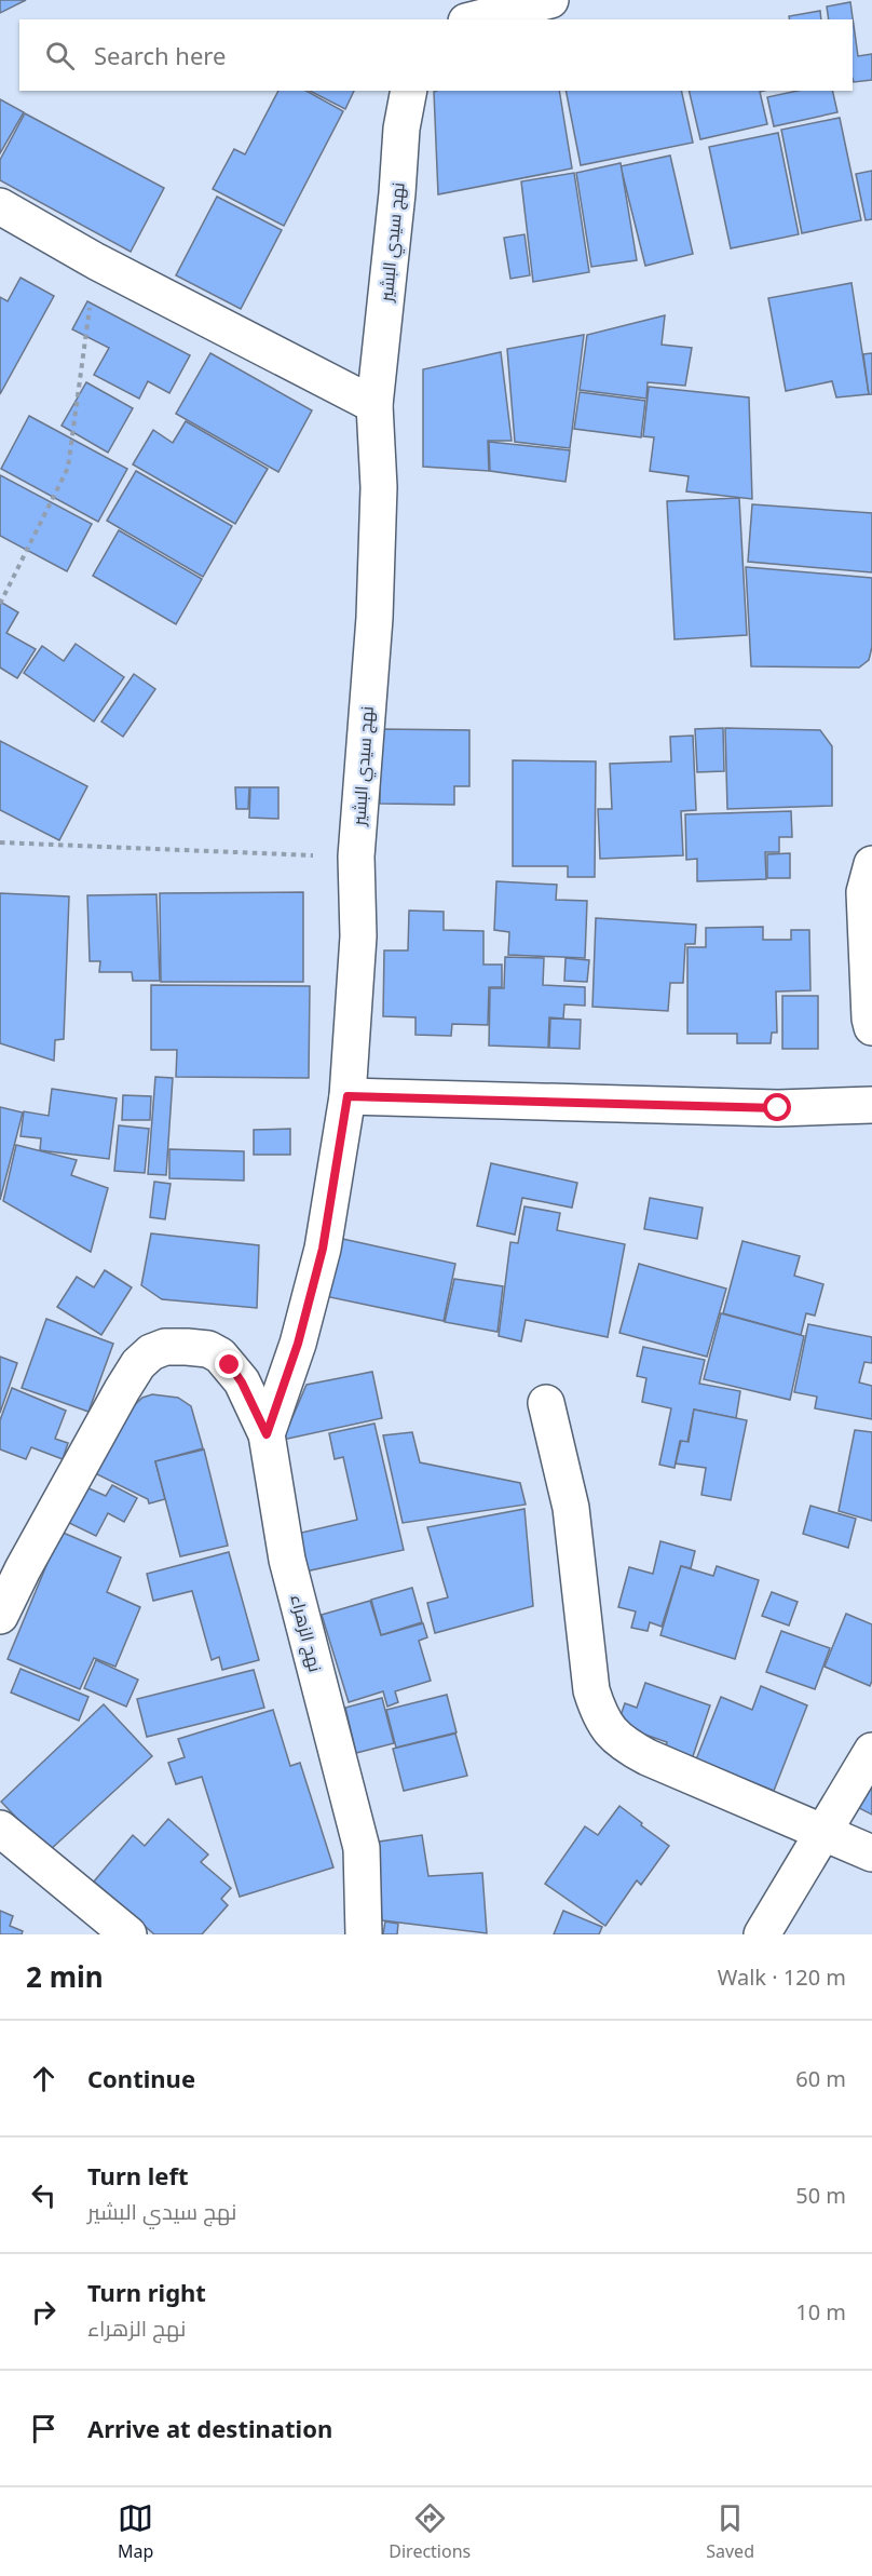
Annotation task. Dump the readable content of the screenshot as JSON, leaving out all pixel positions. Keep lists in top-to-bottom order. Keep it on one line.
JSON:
{"streets":{"street":["نهج سيدي البشير","نهج الزهراء"]},"crossings":[["نهج سيدي البشير","نهج الزهراء"]],"page":{"search":"Search here","heading":["2 min","Walk · 120 m"],"list":[["Continue","60 m"],["Turn left","نهج سيدي البشير","50 m"],["Turn right","نهج الزهراء","10 m"],"Arrive at destination"],"nav":["Map","Directions","Saved"]}}
